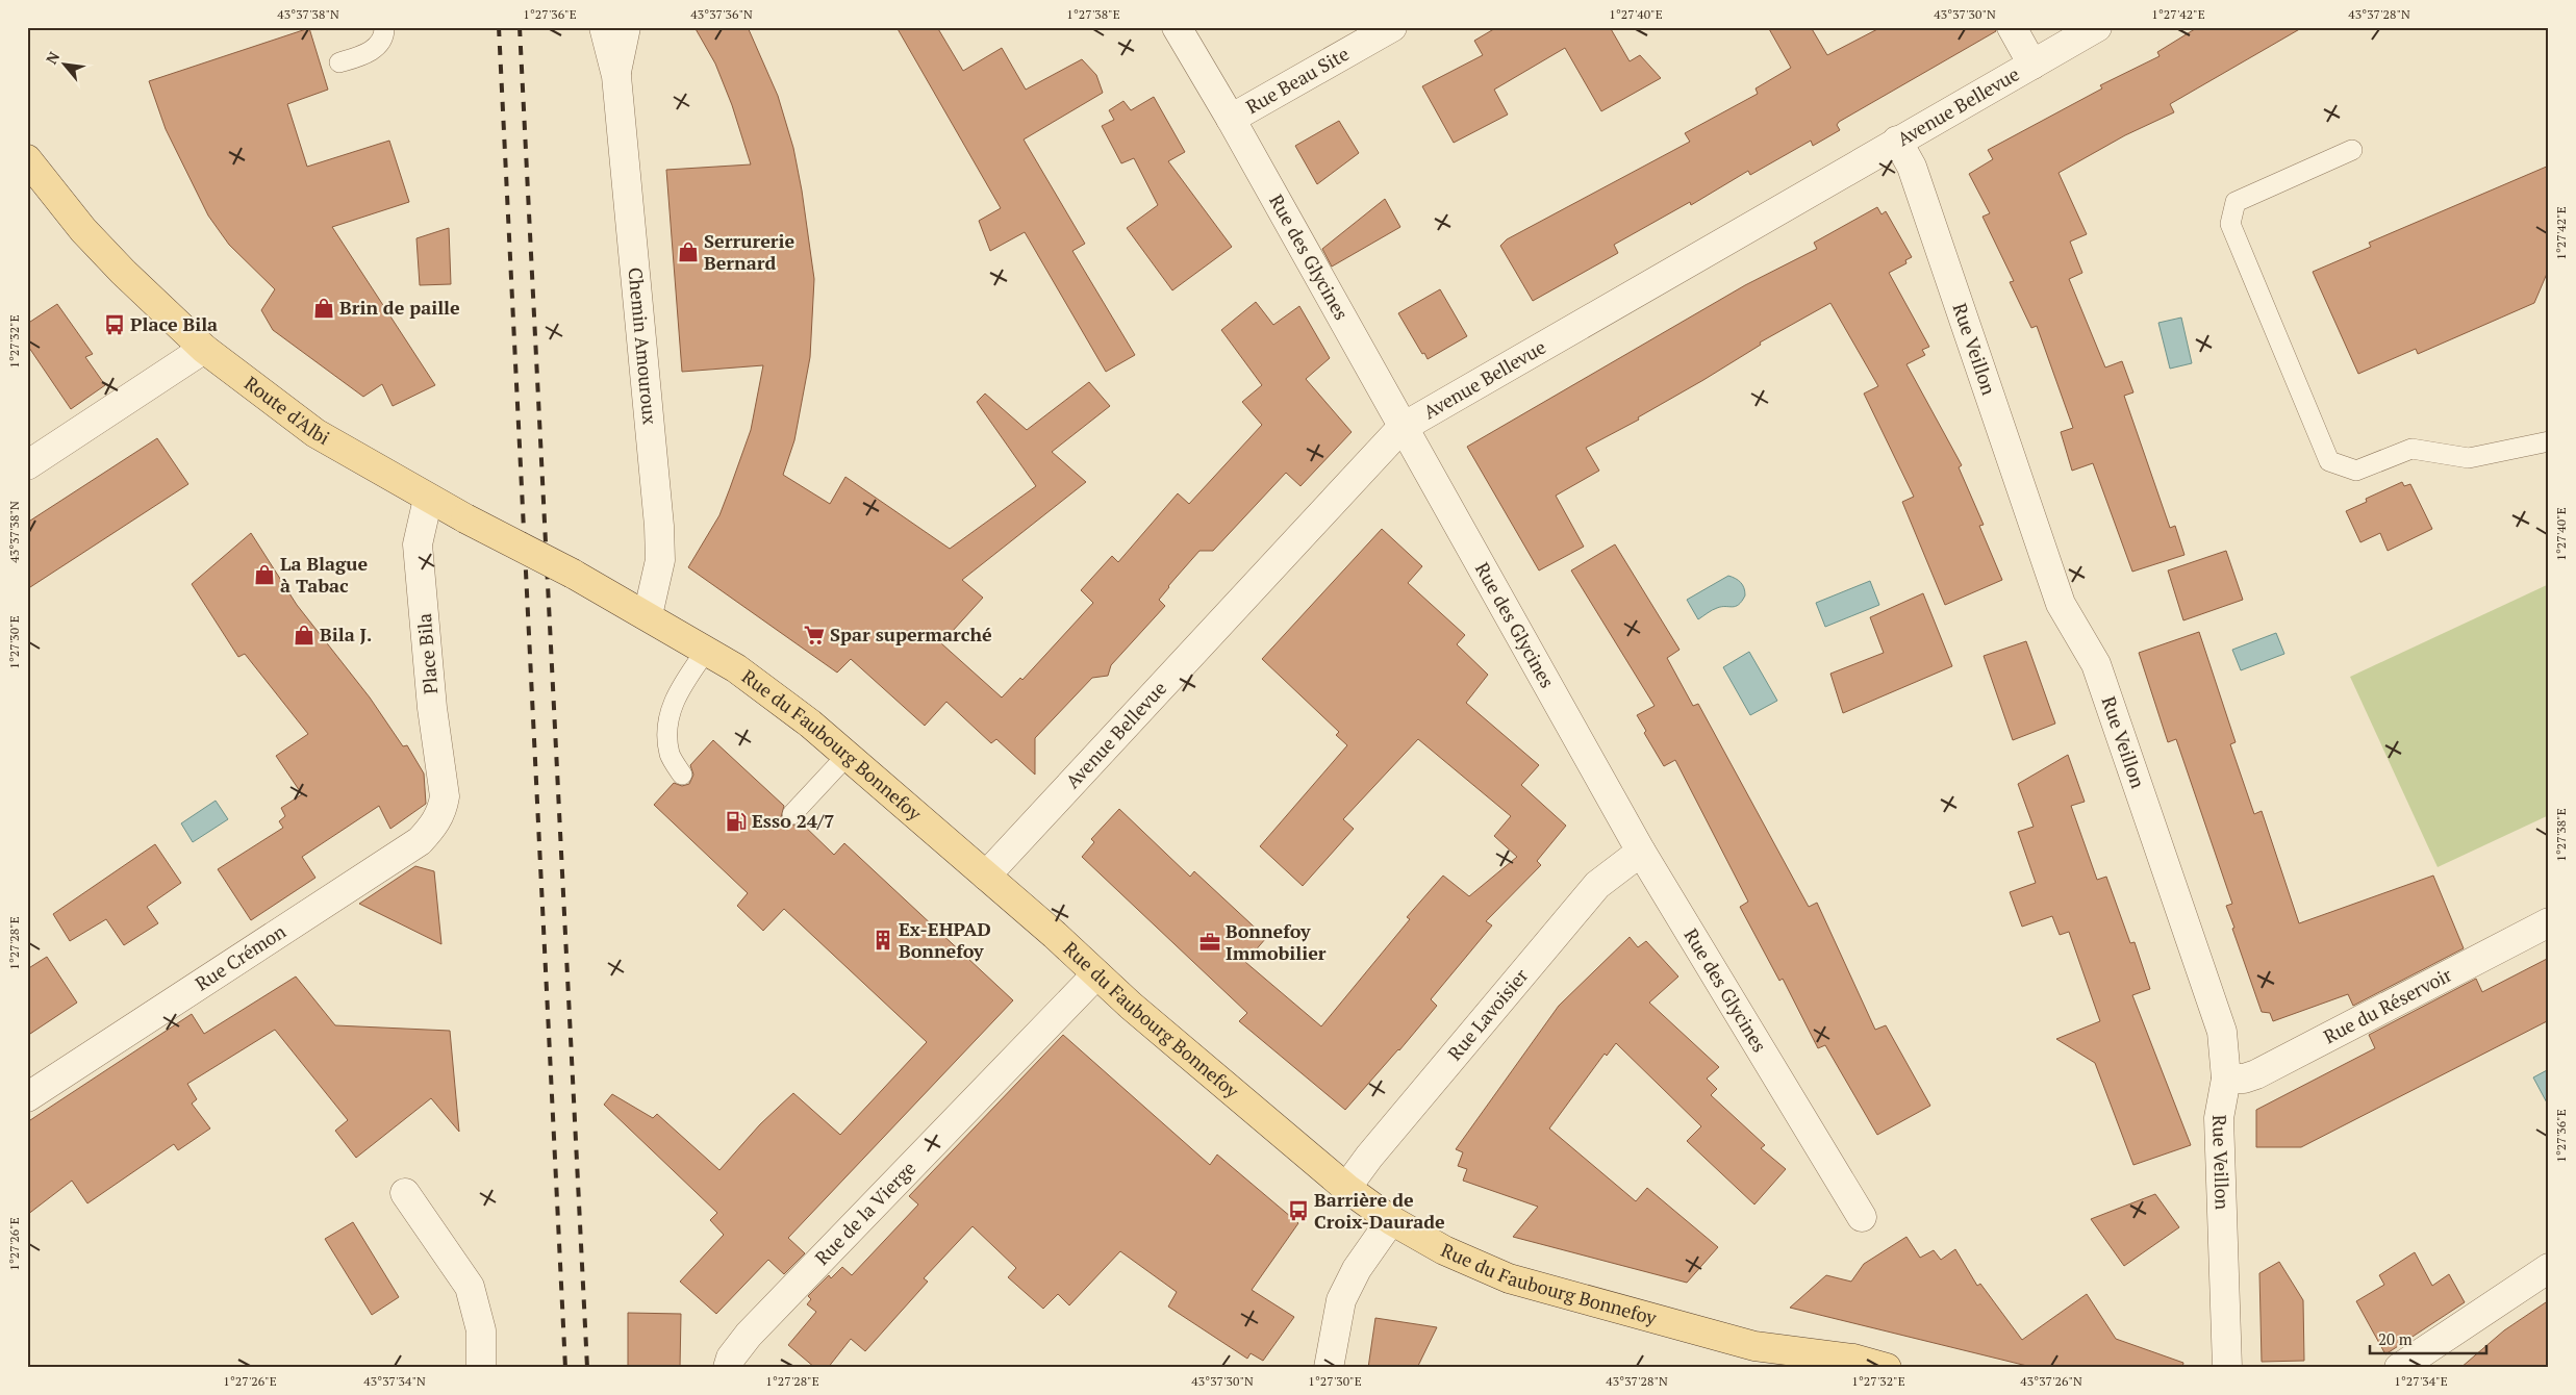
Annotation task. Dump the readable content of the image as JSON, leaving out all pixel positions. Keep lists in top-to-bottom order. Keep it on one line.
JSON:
{"streets":{"main road":["Route d'Albi","Rue du Faubourg Bonnefoy"],"street":["Rue Beau Site","Avenue Bellevue","Rue des Glycines","Chemin Amouroux","Rue Veillon","Place Bila","Rue Crémon","Rue du Réservoir","Rue Lavoisier","Rue de la Vierge"]},"crossings":[["Rue Beau Site","Rue des Glycines"],["Avenue Bellevue","Rue des Glycines"],["Avenue Bellevue","Rue Veillon"],["Avenue Bellevue","Rue du Faubourg Bonnefoy"],["Rue des Glycines","Rue Lavoisier"],["Chemin Amouroux","Rue du Faubourg Bonnefoy"],["Rue Veillon","Rue du Réservoir"],["Route d'Albi","Place Bila"],["Route d'Albi","Rue du Faubourg Bonnefoy"],["Place Bila","Rue Crémon"],["Rue du Faubourg Bonnefoy","Rue Lavoisier"],["Rue du Faubourg Bonnefoy","Rue de la Vierge"]],"places":{"shop":["Serrurerie Bernard","Brin de paille","La Blague à Tabac","Bila J."],"bus stop":["Place Bila","Barrière de Croix-Daurade"],"supermarket":["Spar supermarché"],"fuel station":["Esso 24/7"],"building":["Ex-EHPAD Bonnefoy"],"office":["Bonnefoy Immobilier"]},"scale_bar":"20 m","north":"top left","coordinates":["43°37'38\"N","1°27'36\"E","43°37'36\"N","1°27'38\"E","1°27'40\"E","43°37'30\"N","1°27'42\"E","43°37'28\"N","1°27'32\"E","1°27'30\"E","1°27'28\"E","1°27'26\"E","43°37'34\"N","43°37'26\"N","1°27'34\"E"]}
